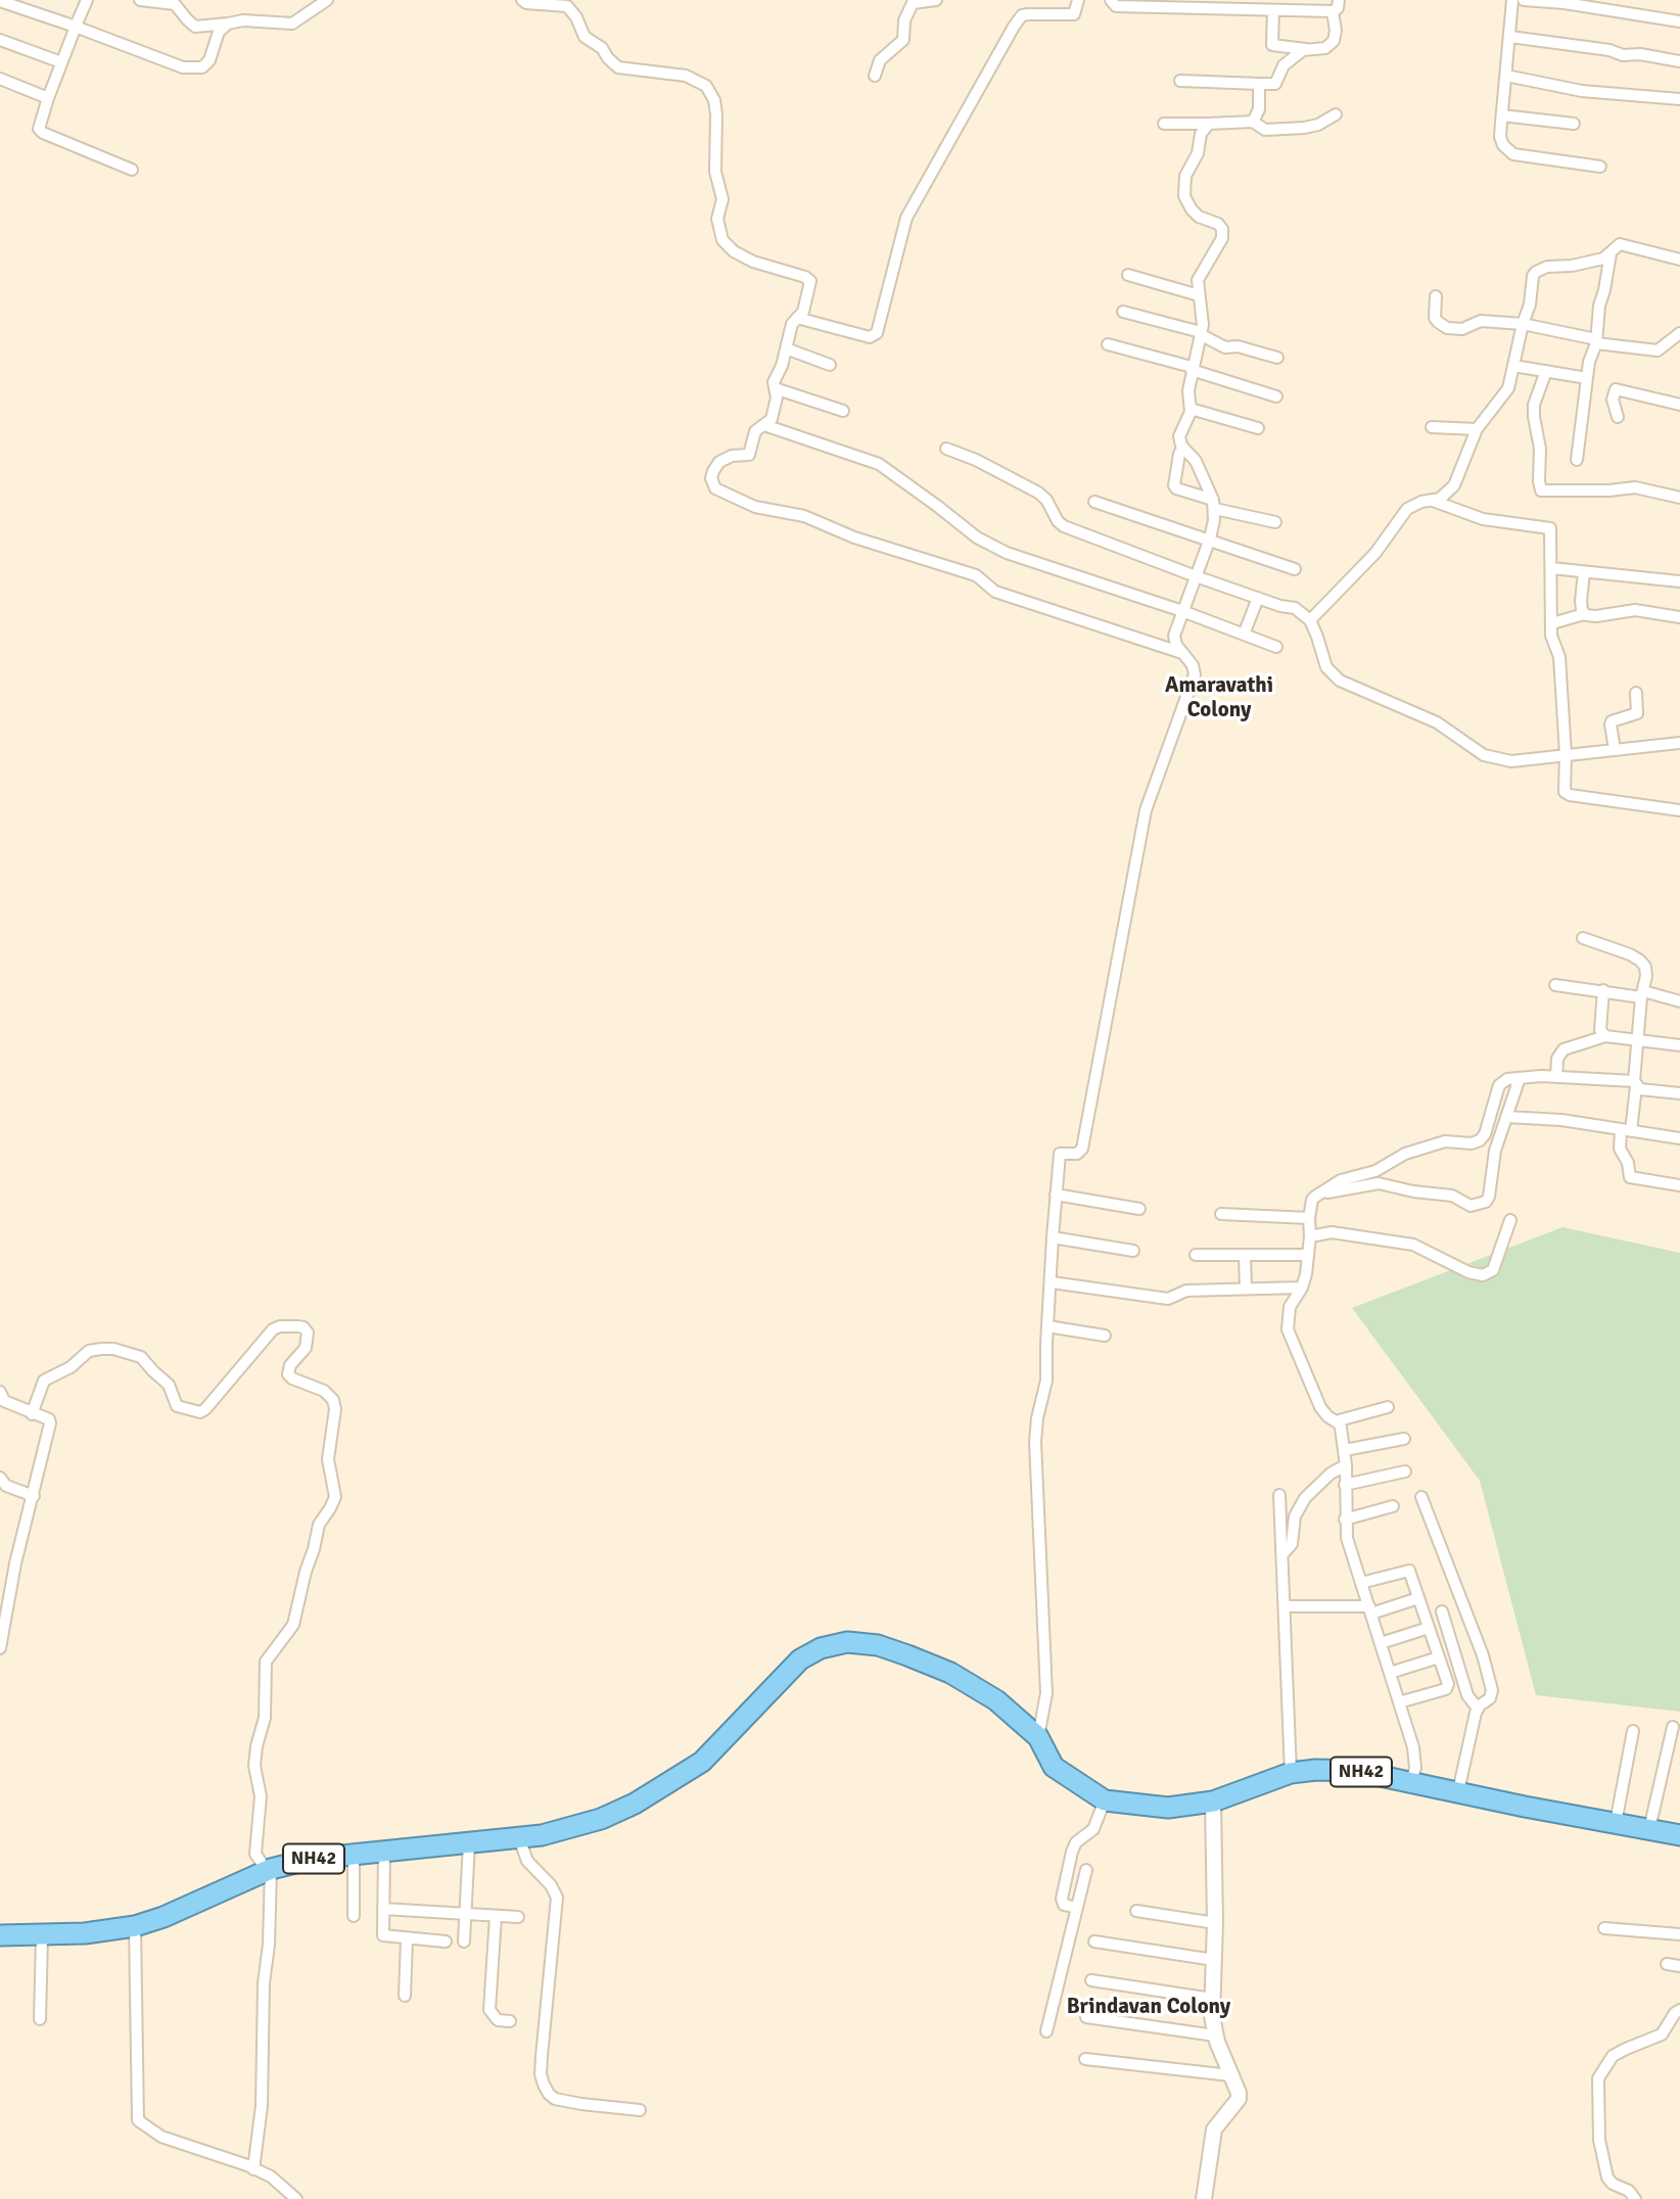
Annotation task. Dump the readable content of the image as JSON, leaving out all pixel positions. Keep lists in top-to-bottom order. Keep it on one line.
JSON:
{"streets":{"highway":["NH42"]},"districts":["Amaravathi Colony","Brindavan Colony"]}
